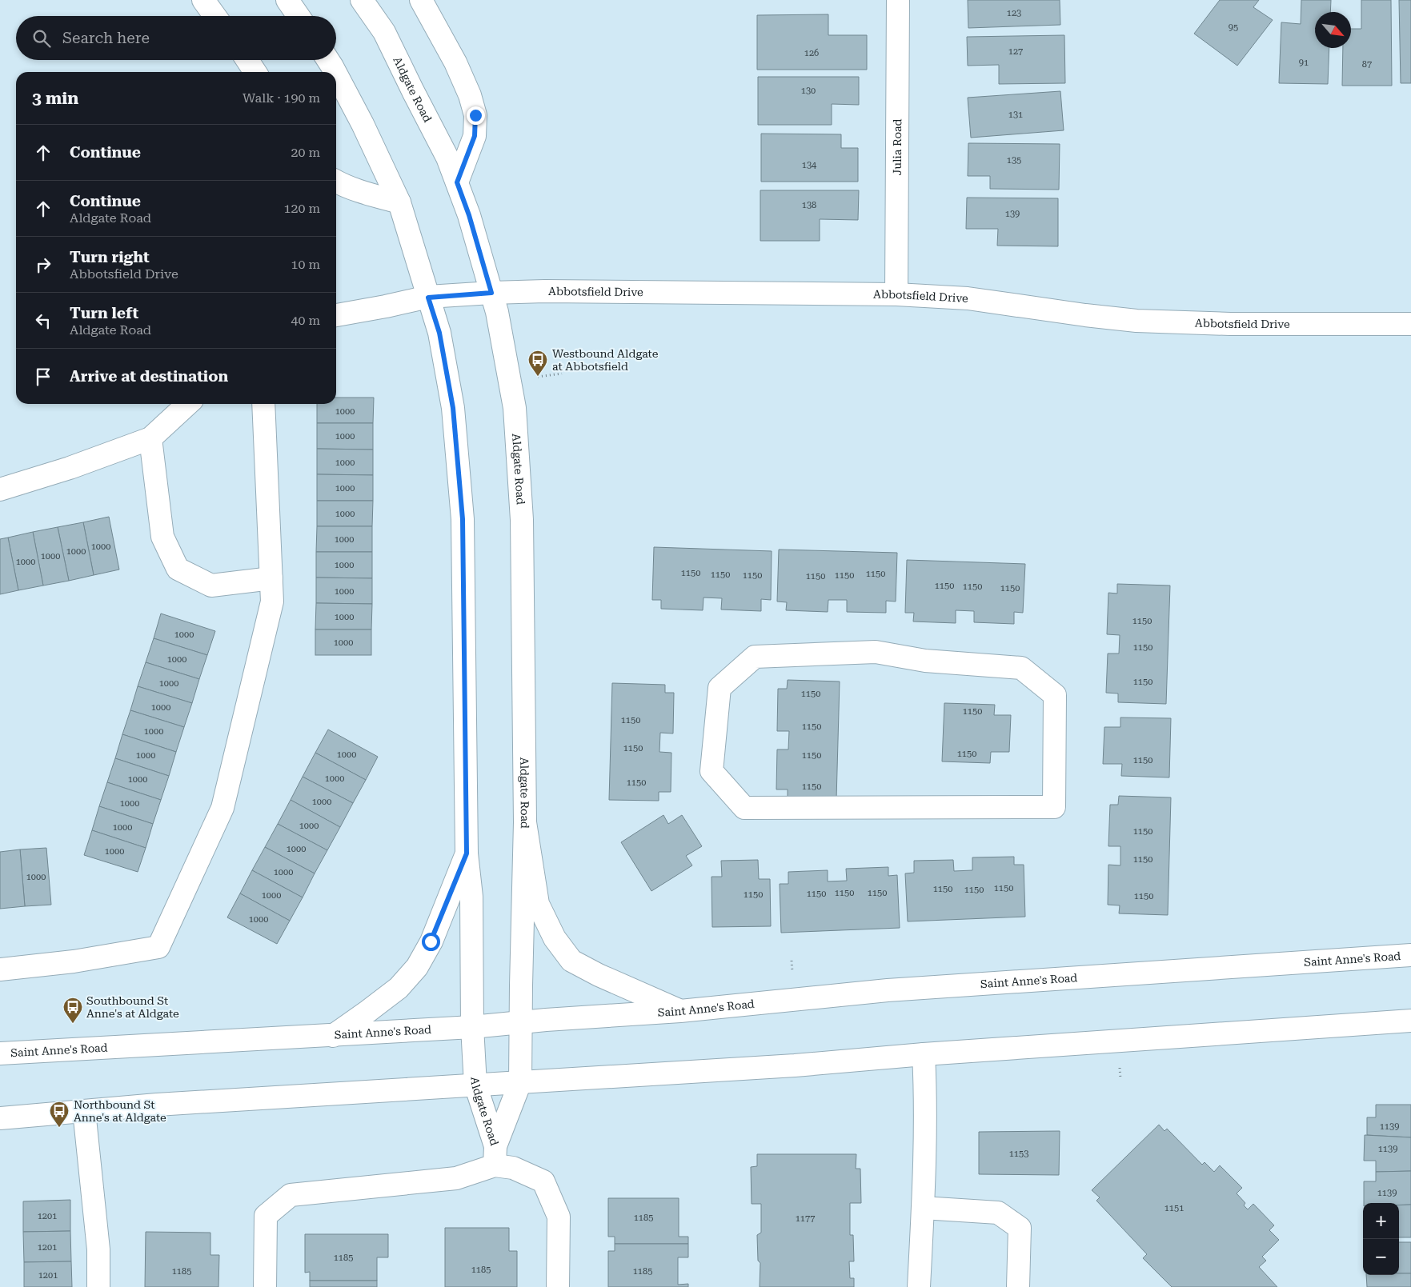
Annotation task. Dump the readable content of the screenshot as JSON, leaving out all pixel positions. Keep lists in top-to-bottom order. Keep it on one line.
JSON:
{"streets":{"street":["Aldgate Road","Julia Road","Abbotsfield Drive","Saint Anne's Road"]},"crossings":[["Aldgate Road","Abbotsfield Drive"],["Aldgate Road","Saint Anne's Road"],["Julia Road","Abbotsfield Drive"]],"places":{"bus stop":["Westbound Aldgate at Abbotsfield","Southbound St Anne's at Aldgate","Northbound St Anne's at Aldgate"]},"house_numbers":["123","95","127","126","91","87","130","131","135","134","138","139","1000","1000","1000","1000","1000","1000","1000","1000","1000","1000","1000","1150","1150","1150","1150","1150","1150","1150","1150","1150","1000","1000","1150","1000","1000","1150","1000","1150","1000","1150","1000","1150","1150","1150","1000","1150","1150","1000","1000","1150","1150","1000","1000","1150","1150","1000","1000","1000","1000","1150","1000","1000","1150","1000","1000","1150","1150","1150","1150","1150","1150","1150","1000","1150","1000","1139","1139","1153","1139","1151","1201","1185","1177","1201","1185","1185","1185","1185","1201"],"north":"bottom right","page":{"search":"Search here","heading":["3 min","Walk · 190 m"],"list":[["Continue","20 m"],["Continue","Aldgate Road","120 m"],["Turn right","Abbotsfield Drive","10 m"],["Turn left","Aldgate Road","40 m"],"Arrive at destination"],"map_buttons":["+","−"]}}
